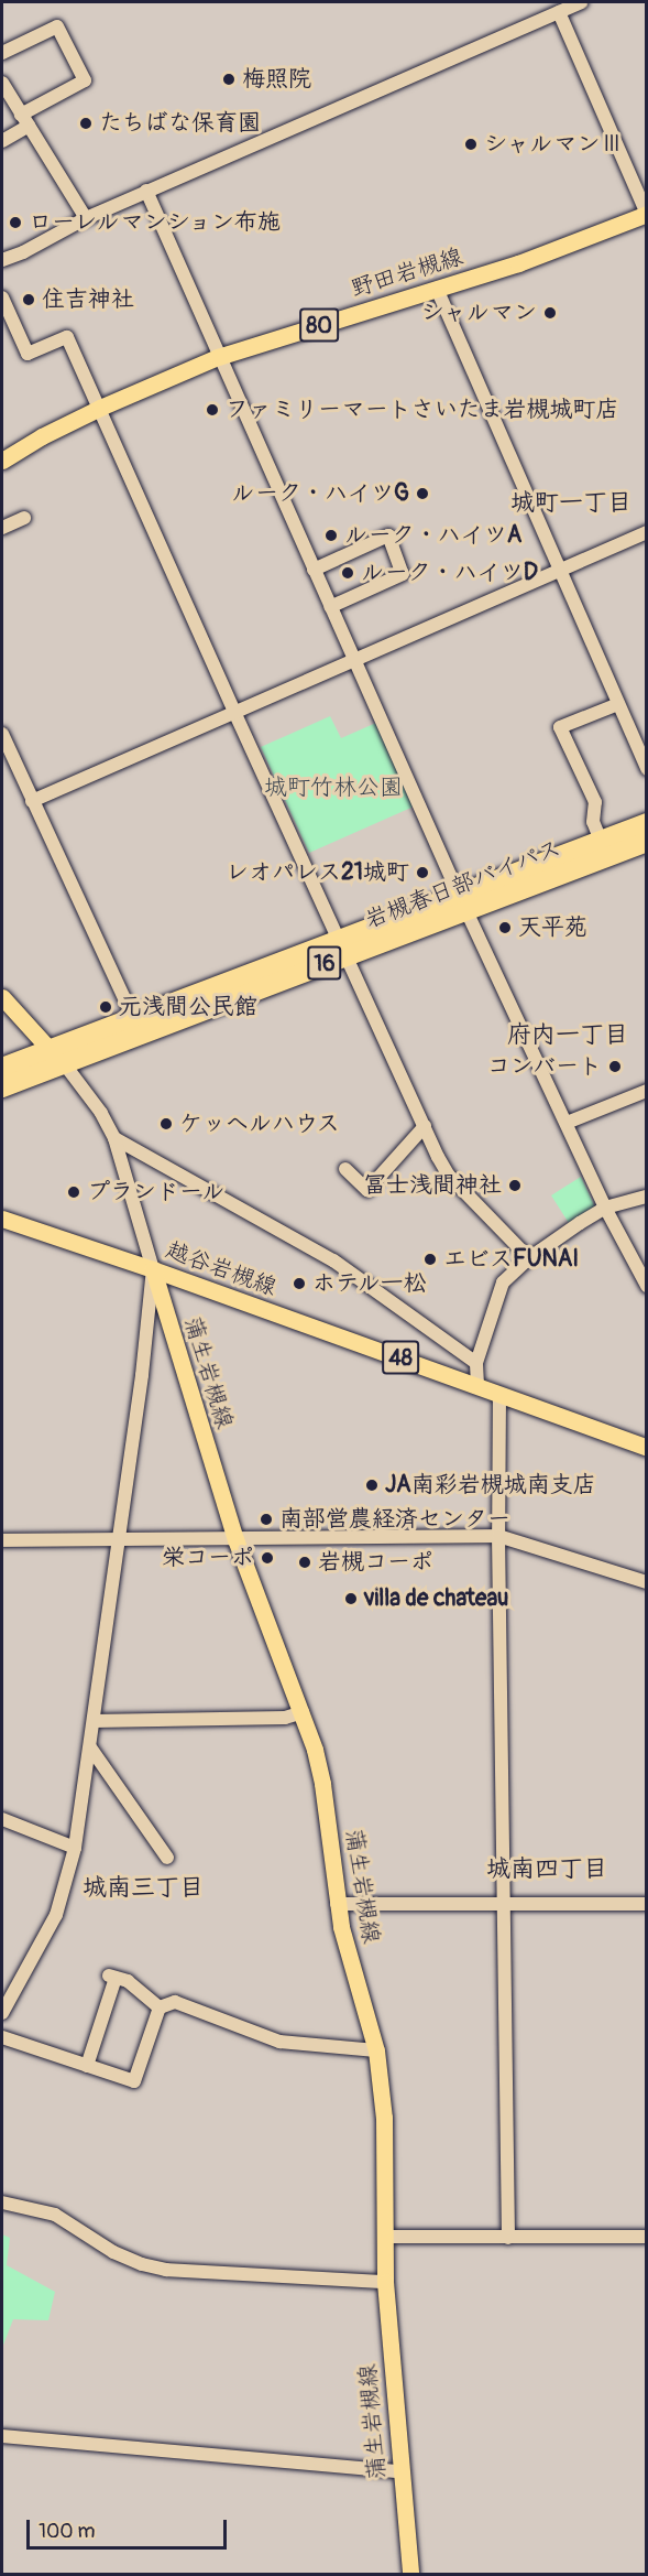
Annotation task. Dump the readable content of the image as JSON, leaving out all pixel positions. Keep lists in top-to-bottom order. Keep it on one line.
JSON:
{"streets":{"highway":["岩槻春日部バイパス","16"],"main road":["野田岩槻線","80","越谷岩槻線","48","蒲生岩槻線"]},"crossings":[["越谷岩槻線","蒲生岩槻線"]],"districts":["城町一丁目","府内一丁目","城南四丁目","城南三丁目"],"parks":["城町竹林公園"],"places":["梅照院","たちばな保育園","シャルマンⅢ","ローレルマンション布施","住吉神社","シャルマン","ファミリーマートさいたま岩槻城町店","ルーク・ハイツG","ルーク・ハイツA","ルーク・ハイツD","レオパレス21城町","天平苑","元浅間公民館","コンバート","ケッヘルハウス","冨士浅間神社","プランドール","エビスFUNAI","ホテル一松","JA南彩岩槻城南支店","南部営農経済センター","栄コーポ","岩槻コーポ","villa de chateau"],"scale_bar":"100 m"}
